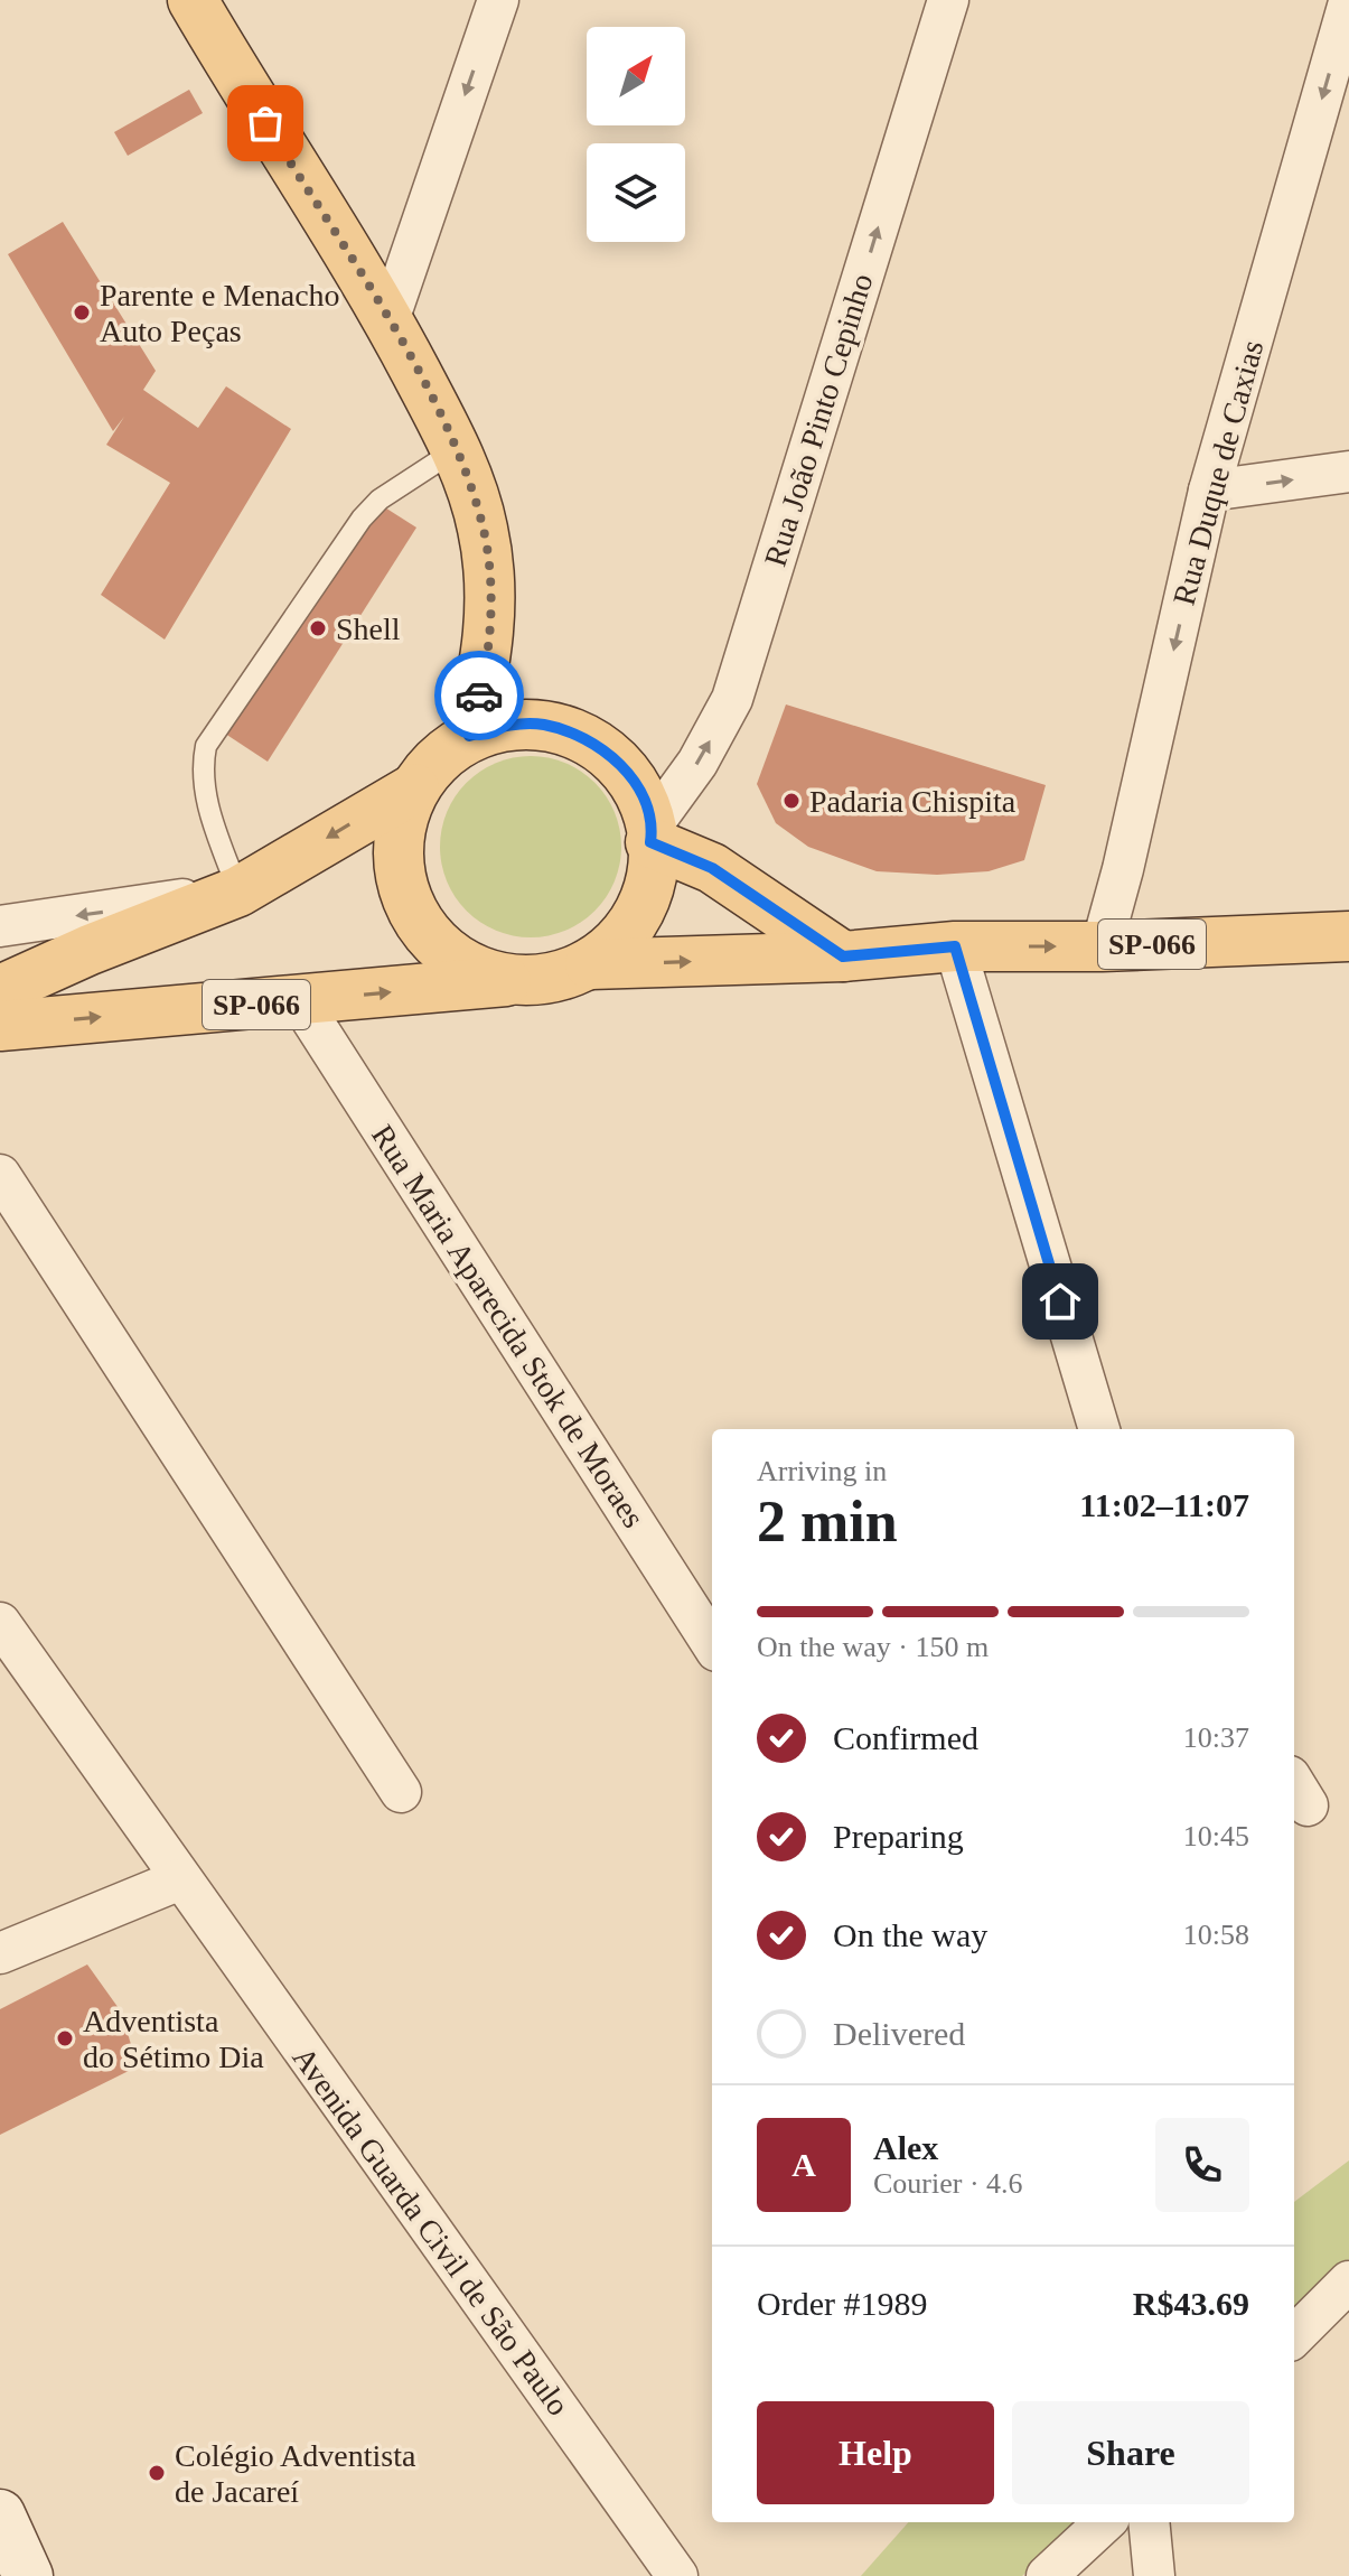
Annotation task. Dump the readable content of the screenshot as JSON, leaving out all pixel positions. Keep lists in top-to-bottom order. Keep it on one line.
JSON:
{"streets":{"main road":["SP-066"],"street":["Rua João Pinto Cepinho","Rua Duque de Caxias","Rua Maria Aparecida Stok de Moraes","Avenida Guarda Civil de São Paulo"]},"crossings":[["Rua João Pinto Cepinho","SP-066"],["Rua Duque de Caxias","SP-066"],["SP-066","Rua Maria Aparecida Stok de Moraes"]],"one_way":["Rua João Pinto Cepinho","Rua Duque de Caxias"],"places":["Parente e Menacho Auto Peças","Shell","Padaria Chispita","Adventista do Sétimo Dia","Colégio Adventista de Jacareí"],"north":"top right","page":{"heading":["2 min","Arriving in","11:02–11:07"],"panel":["Alex","Courier · 4.6","Order #1989","R$43.69"],"bar":"On the way · 150 m","list":[["Confirmed","10:37"],["Preparing","10:45"],["On the way","10:58"],"Delivered"],"round":"A","buttons":["Help","Share"]}}
